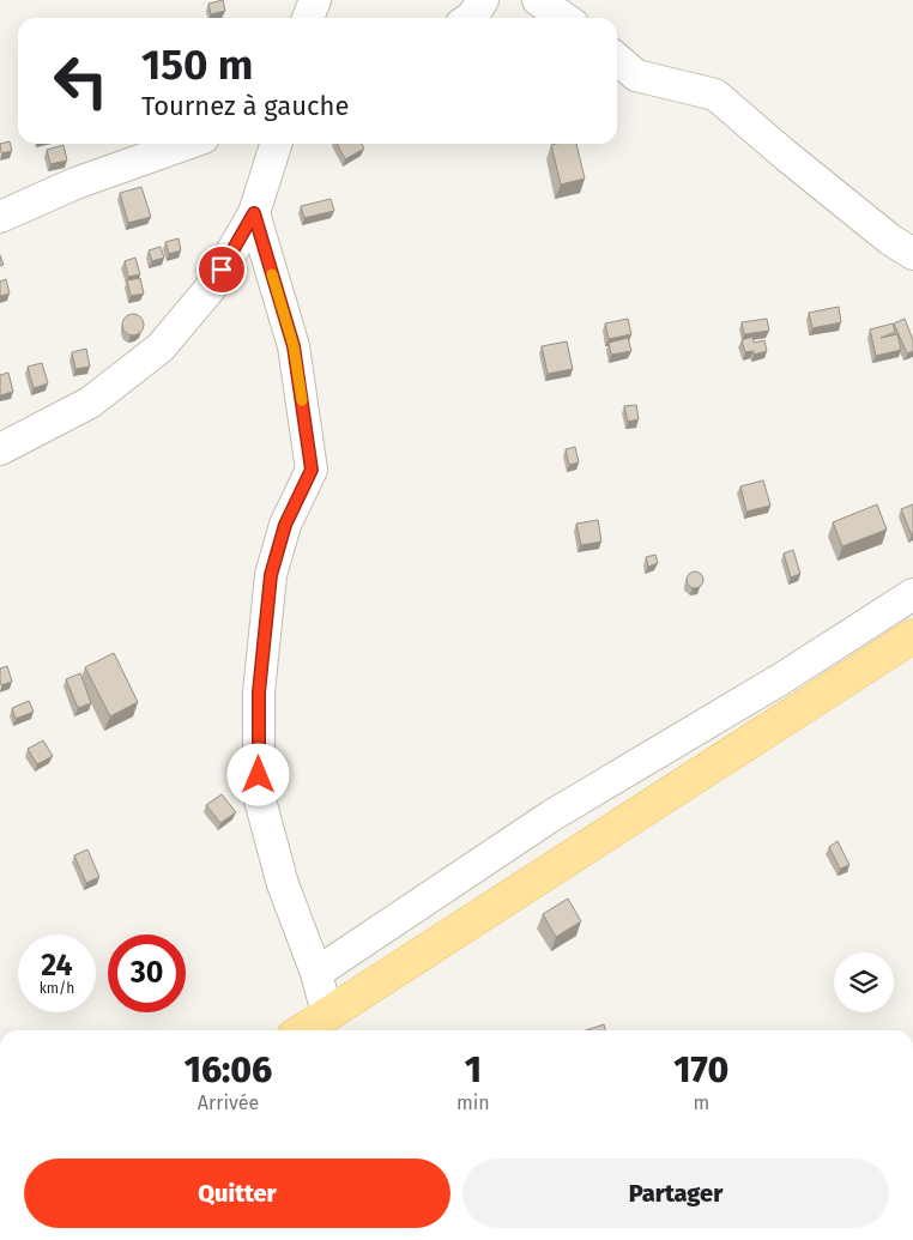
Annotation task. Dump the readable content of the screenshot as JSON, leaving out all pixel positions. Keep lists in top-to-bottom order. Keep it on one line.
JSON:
{"page":{"turn":["150 m","Tournez à gauche"],"speed":"24 km/h","limit":"30","eta":["16:06","Arrivée","1","min","170","m"],"buttons":["Quitter","Partager"]}}
